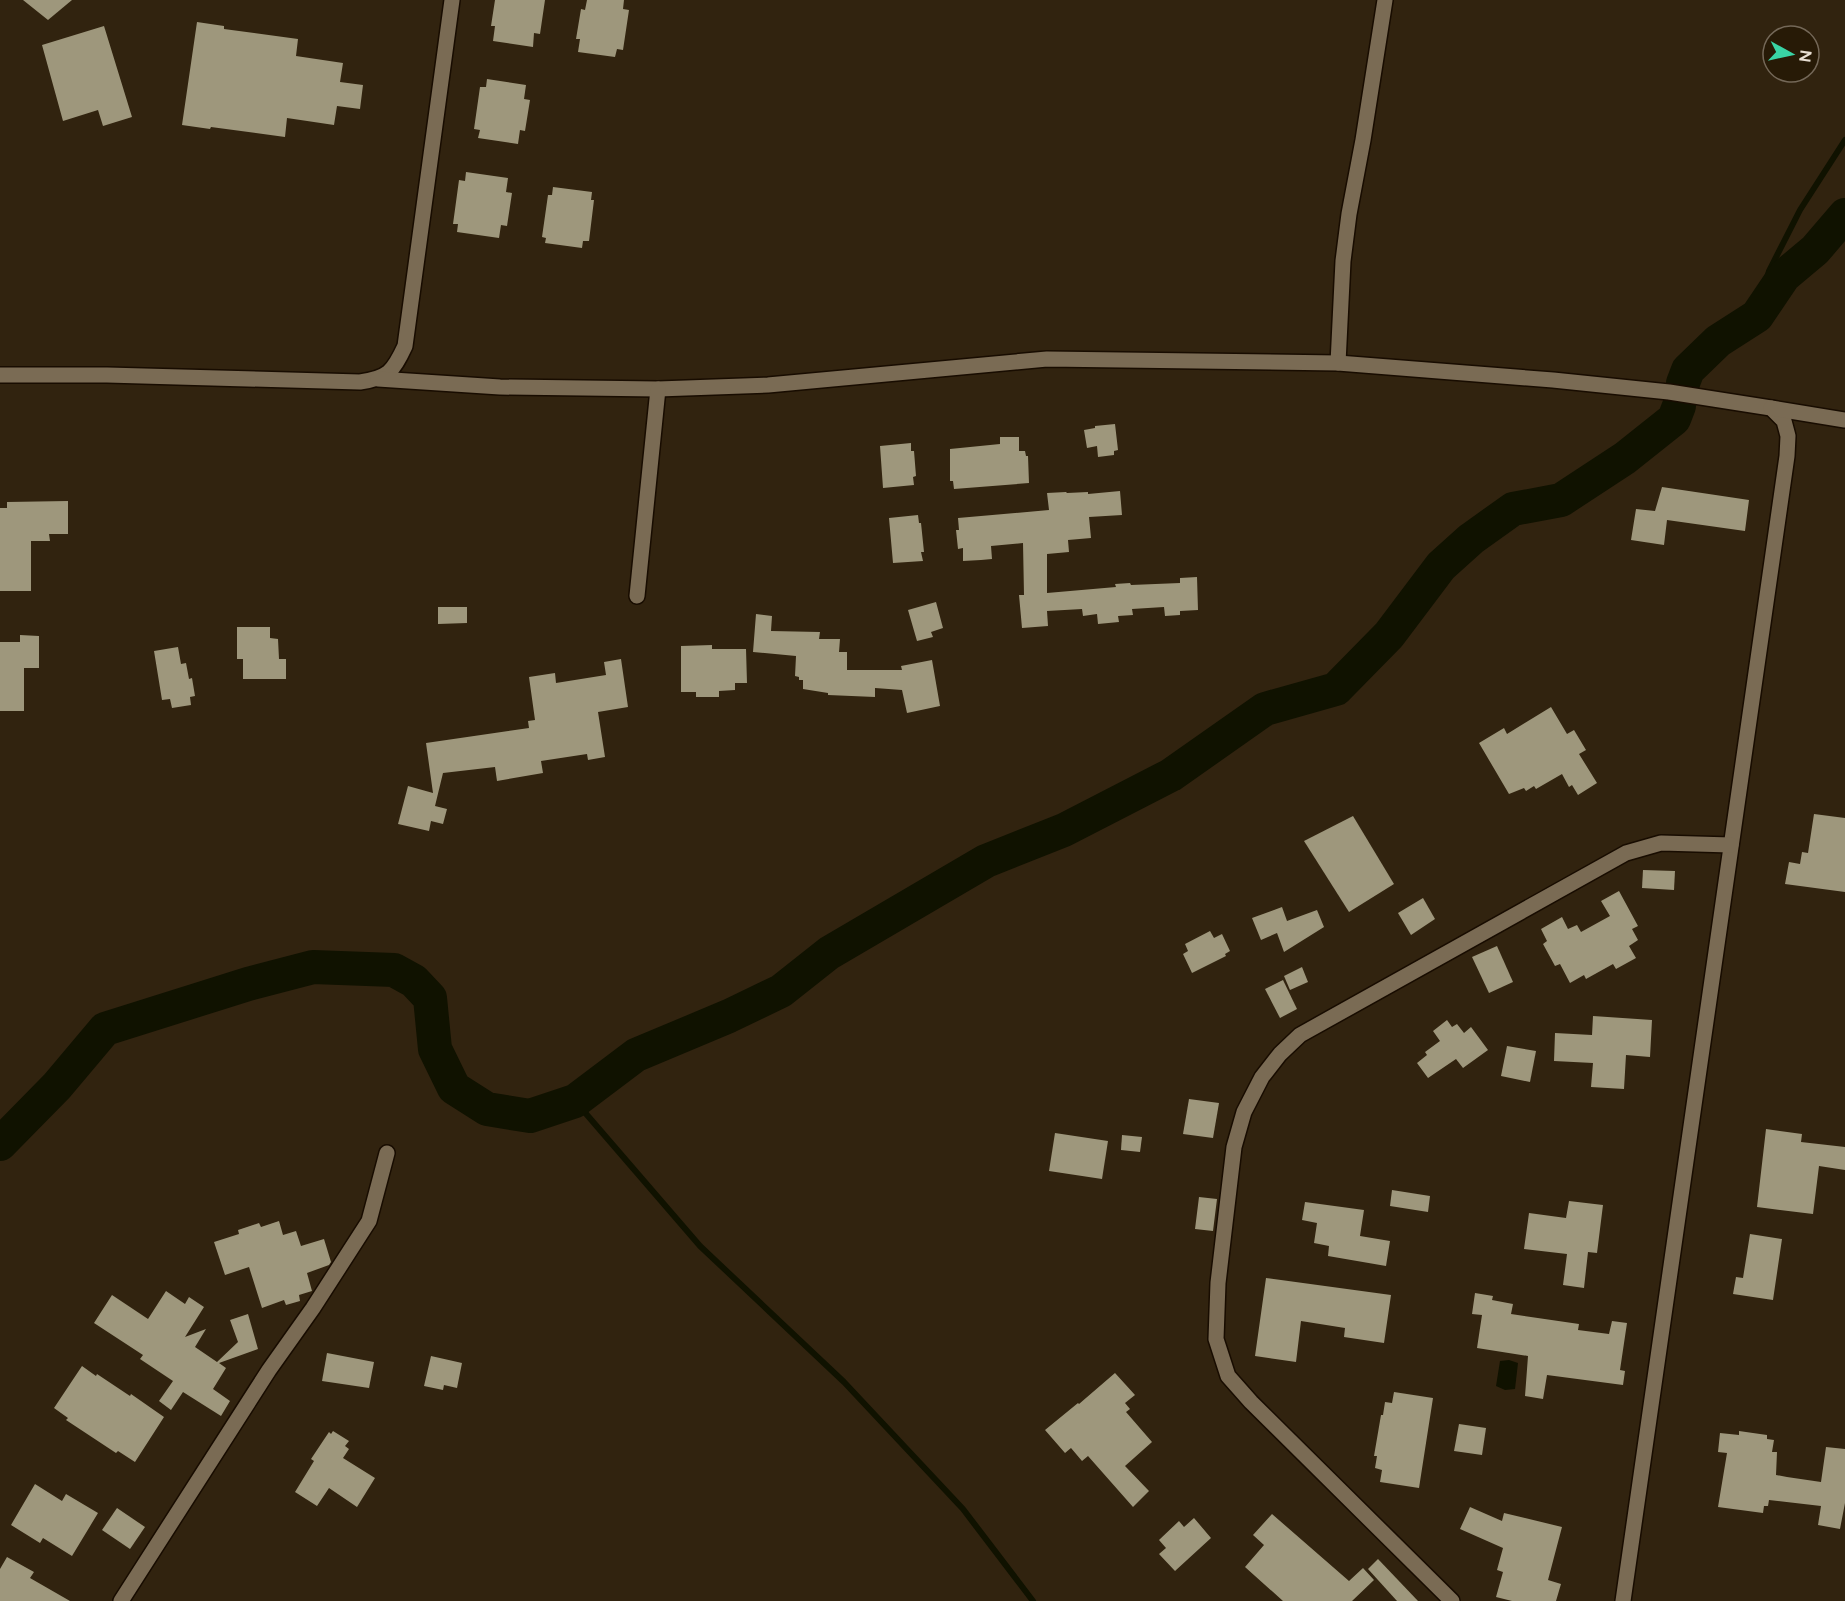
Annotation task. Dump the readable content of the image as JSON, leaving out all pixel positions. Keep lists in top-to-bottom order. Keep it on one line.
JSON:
{"north":"right"}
